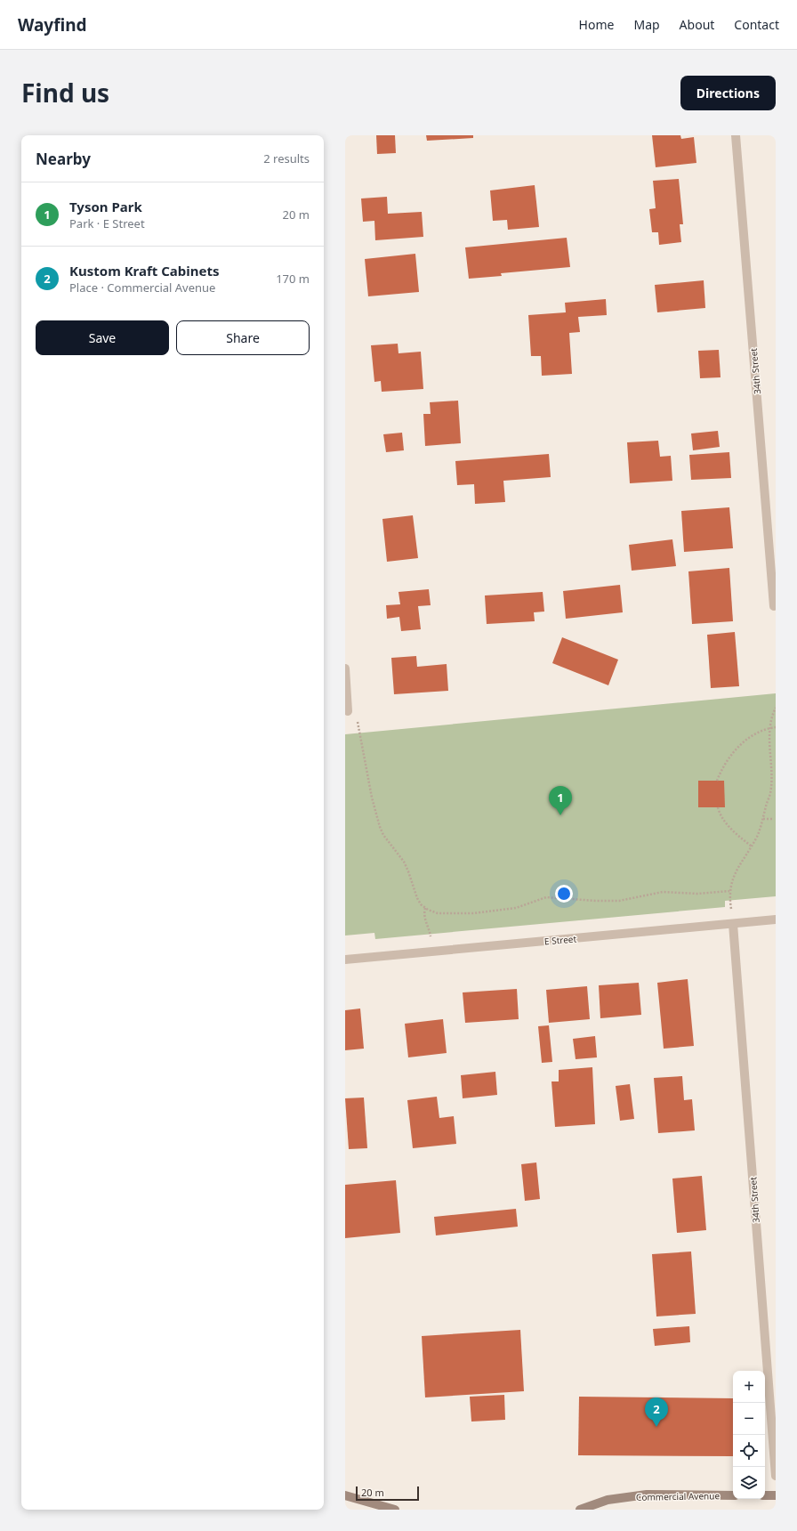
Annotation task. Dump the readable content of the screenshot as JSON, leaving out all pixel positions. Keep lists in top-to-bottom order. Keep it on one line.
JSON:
{"streets":{"street":["34th Street","E Street","Commercial Avenue"]},"crossings":[["34th Street","E Street"]],"scale_bar":"20 m","page":{"header":"Wayfind","nav":["Home","Map","About","Contact"],"title":"Find us","buttons":["Directions",["Save","Share"]],"heading":["Nearby","2 results"],"list":[{"mark":"1","name":"Tyson Park","note":"Park · E Street","value":"20 m"},{"mark":"2","name":"Kustom Kraft Cabinets","note":"Place · Commercial Avenue","value":"170 m"}],"pins":["1","2"],"map_buttons":["+","−"],"scale":"20 m"}}
